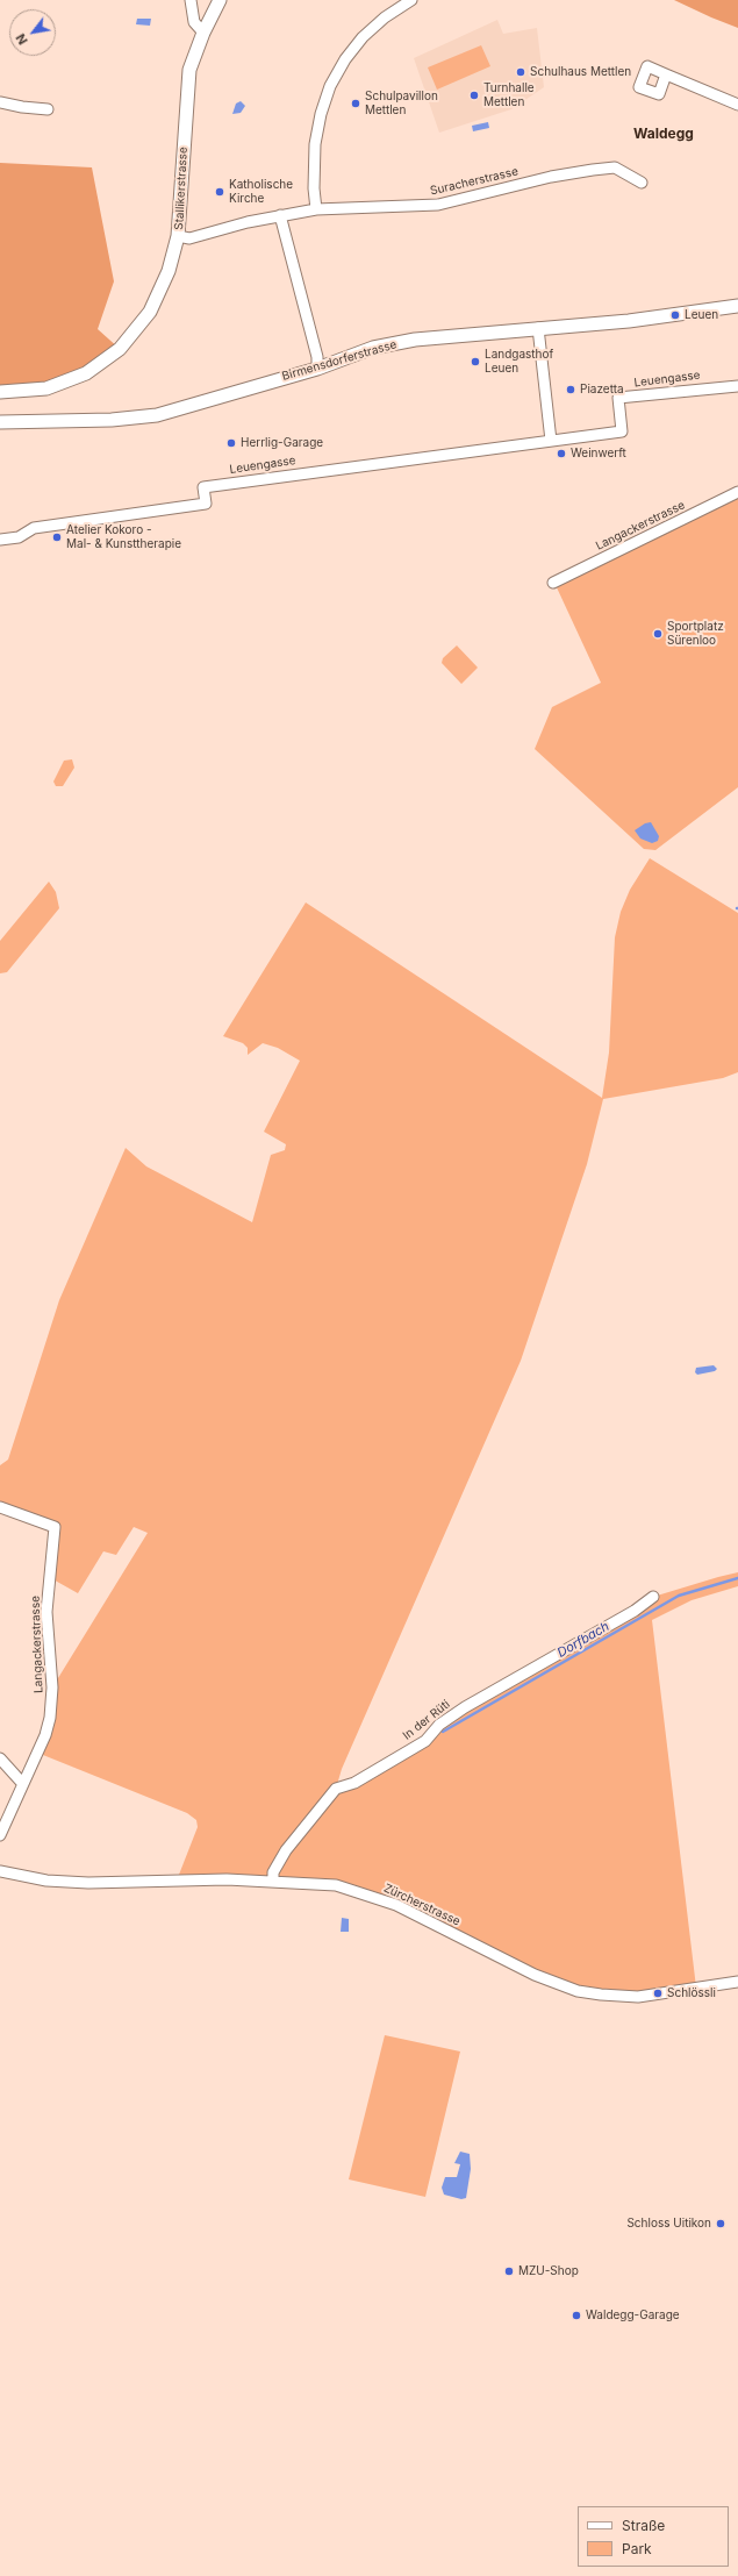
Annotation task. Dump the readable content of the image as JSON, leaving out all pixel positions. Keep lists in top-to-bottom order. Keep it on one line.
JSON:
{"streets":{"main road":["Stallikerstrasse","Birmensdorferstrasse"],"street":["Suracherstrasse","Leuengasse","Langackerstrasse","In der Rüti","Zürcherstrasse"]},"crossings":[["Suracherstrasse","Stallikerstrasse"],["In der Rüti","Zürcherstrasse"]],"districts":["Waldegg"],"water":["Dorfbach"],"places":["Schulhaus Mettlen","Turnhalle Mettlen","Schulpavillon Mettlen","Katholische Kirche","Leuen","Landgasthof Leuen","Piazetta","Herrlig-Garage","Weinwerft","Atelier Kokoro - Mal- & Kunsttherapie","Sportplatz Sürenloo","Schlössli","Schloss Uitikon","MZU-Shop","Waldegg-Garage"],"legend":["Straße","Park"],"north":"bottom left"}
